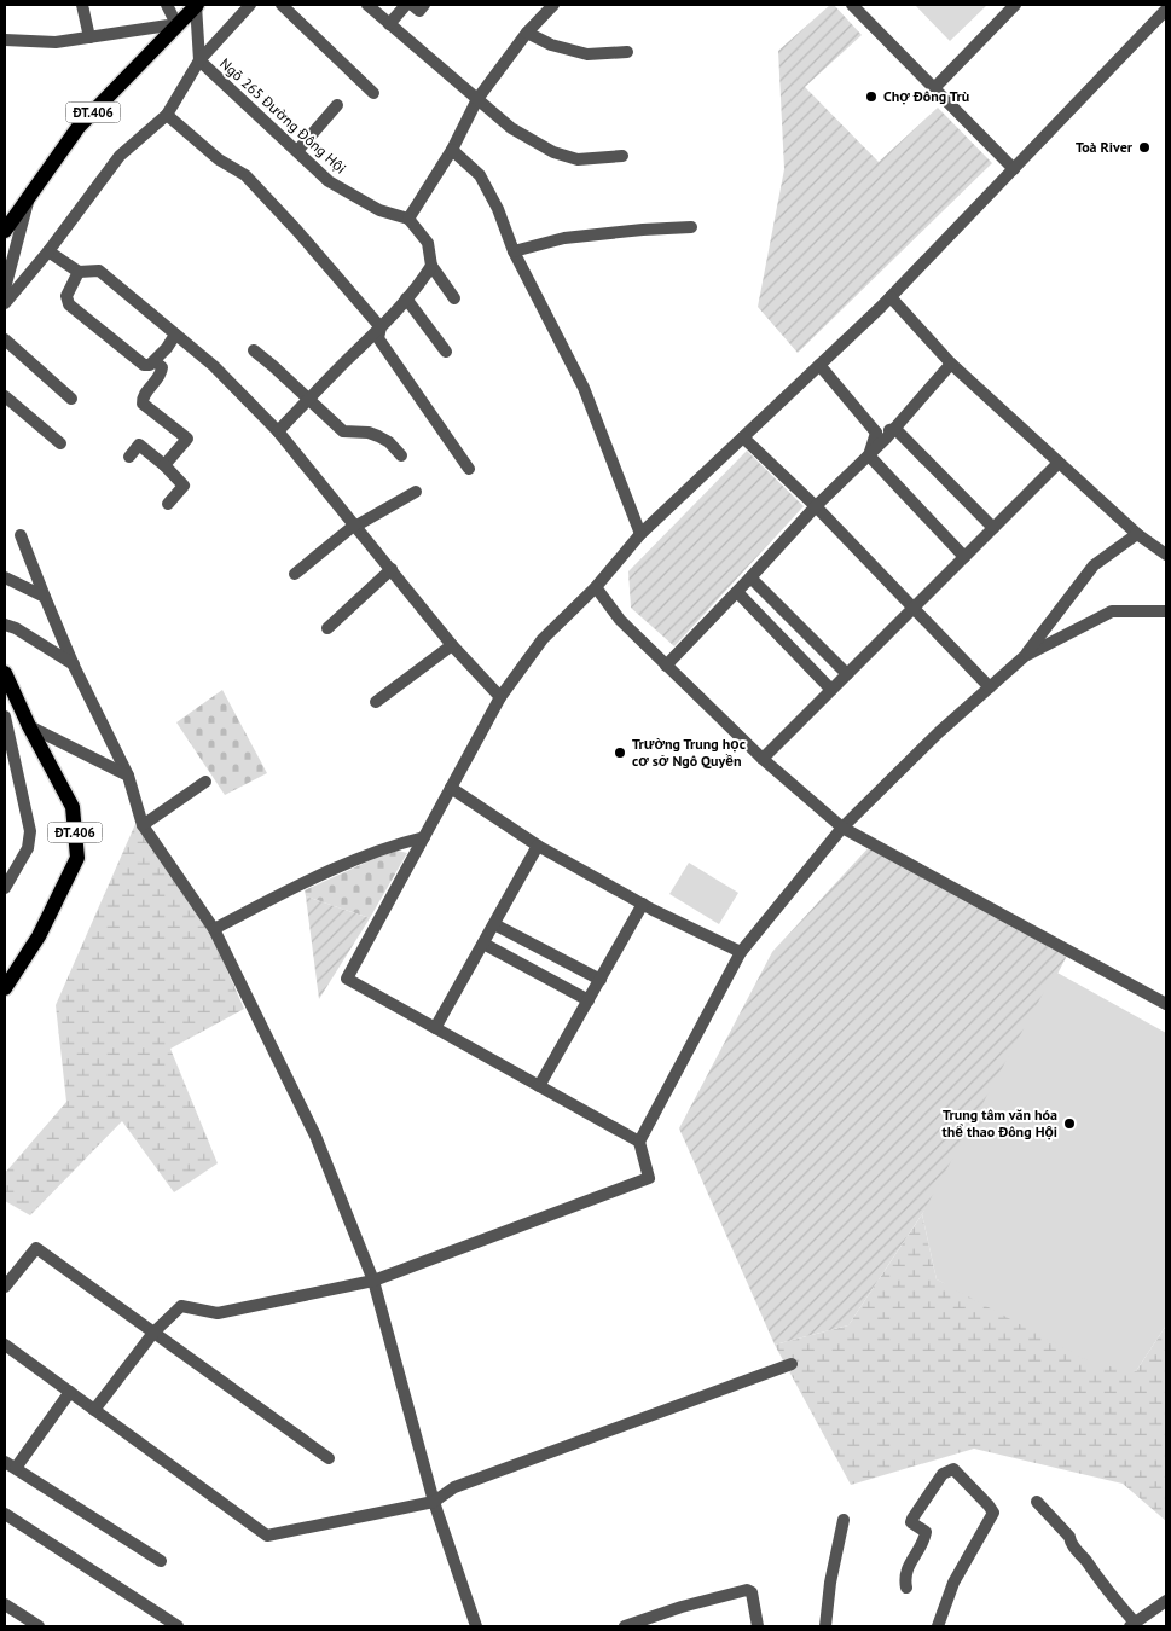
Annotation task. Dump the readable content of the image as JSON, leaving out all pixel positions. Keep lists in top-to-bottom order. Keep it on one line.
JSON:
{"streets":{"main road":["ĐT.406"],"street":["Ngõ 265 Đường Đông Hội"]},"places":["Chợ Đông Trù","Toà River","Trường Trung học cơ sở Ngô Quyền","Trung tâm văn hóa thể thao Đông Hội"]}
